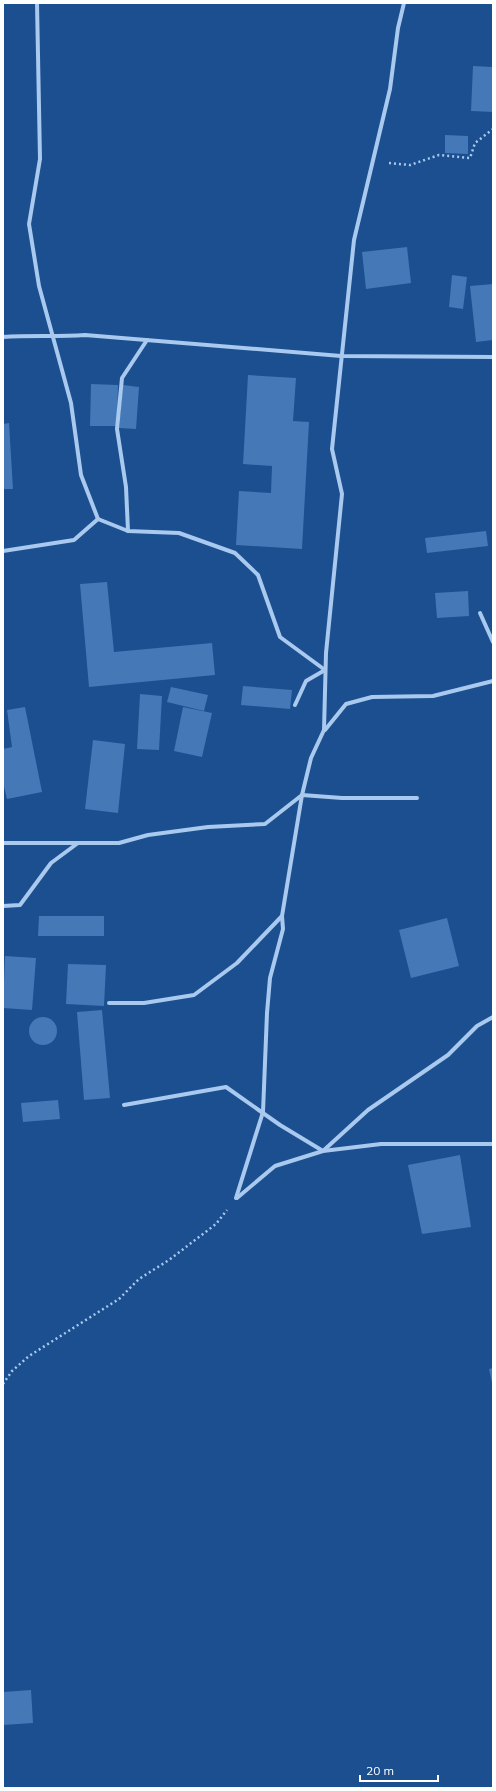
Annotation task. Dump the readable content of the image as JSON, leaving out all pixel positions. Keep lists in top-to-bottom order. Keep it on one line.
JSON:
{"scale_bar":"20 m"}
